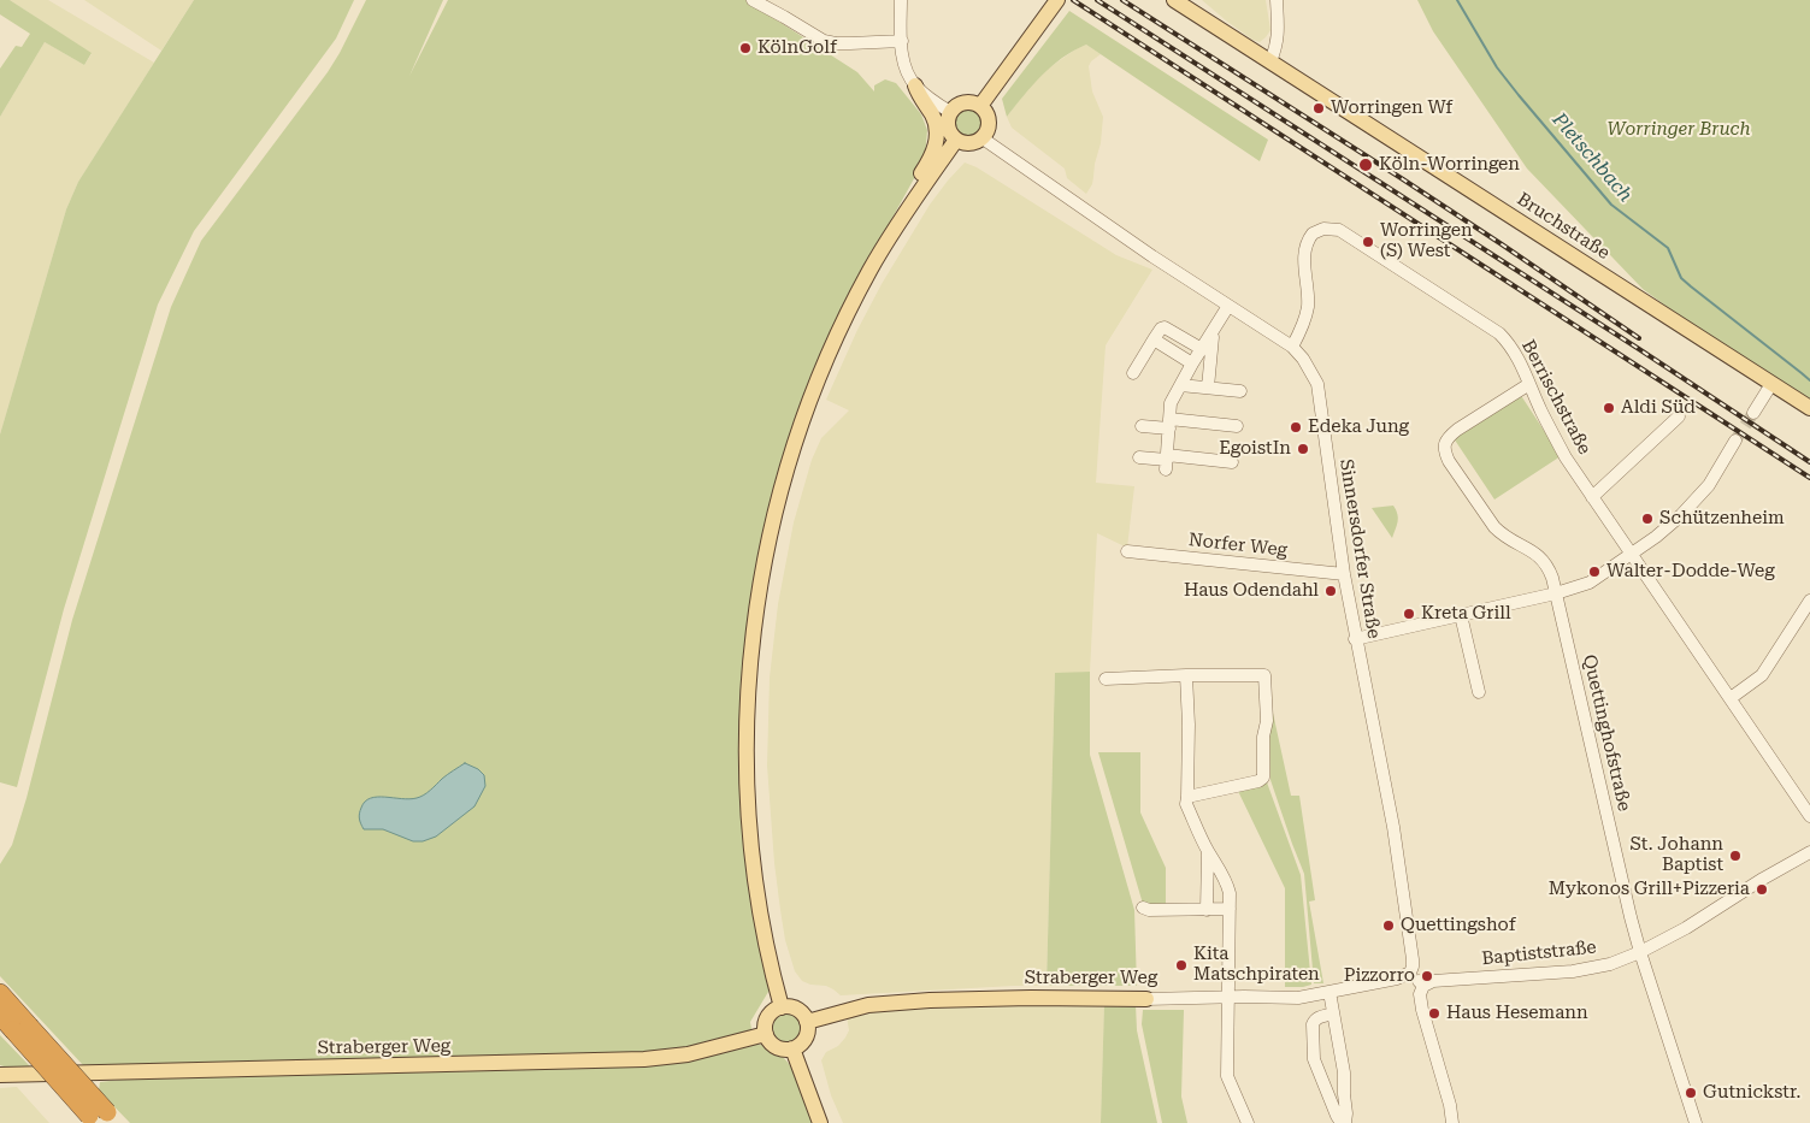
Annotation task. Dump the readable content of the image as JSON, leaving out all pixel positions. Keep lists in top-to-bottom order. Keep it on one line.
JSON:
{"streets":{"main road":["Bruchstraße","Straberger Weg"],"street":["Berrischstraße","Norfer Weg","Sinnersdorfer Straße","Quettinghofstraße","Baptiststraße"]},"crossings":[["Berrischstraße","Sinnersdorfer Straße"],["Berrischstraße","Quettinghofstraße"],["Norfer Weg","Sinnersdorfer Straße"],["Sinnersdorfer Straße","Straberger Weg"],["Quettinghofstraße","Baptiststraße"]],"water":["Pletschbach"],"parks":["Worringer Bruch"],"places":["KölnGolf","Worringen Wf","Köln-Worringen","Worringen (S) West","Aldi Süd","Edeka Jung","EgoistIn","Schützenheim","Walter-Dodde-Weg","Haus Odendahl","Kreta Grill","St. Johann Baptist","Mykonos Grill+Pizzeria","Quettingshof","Kita Matschpiraten","Pizzorro","Haus Hesemann","Gutnickstr."]}
